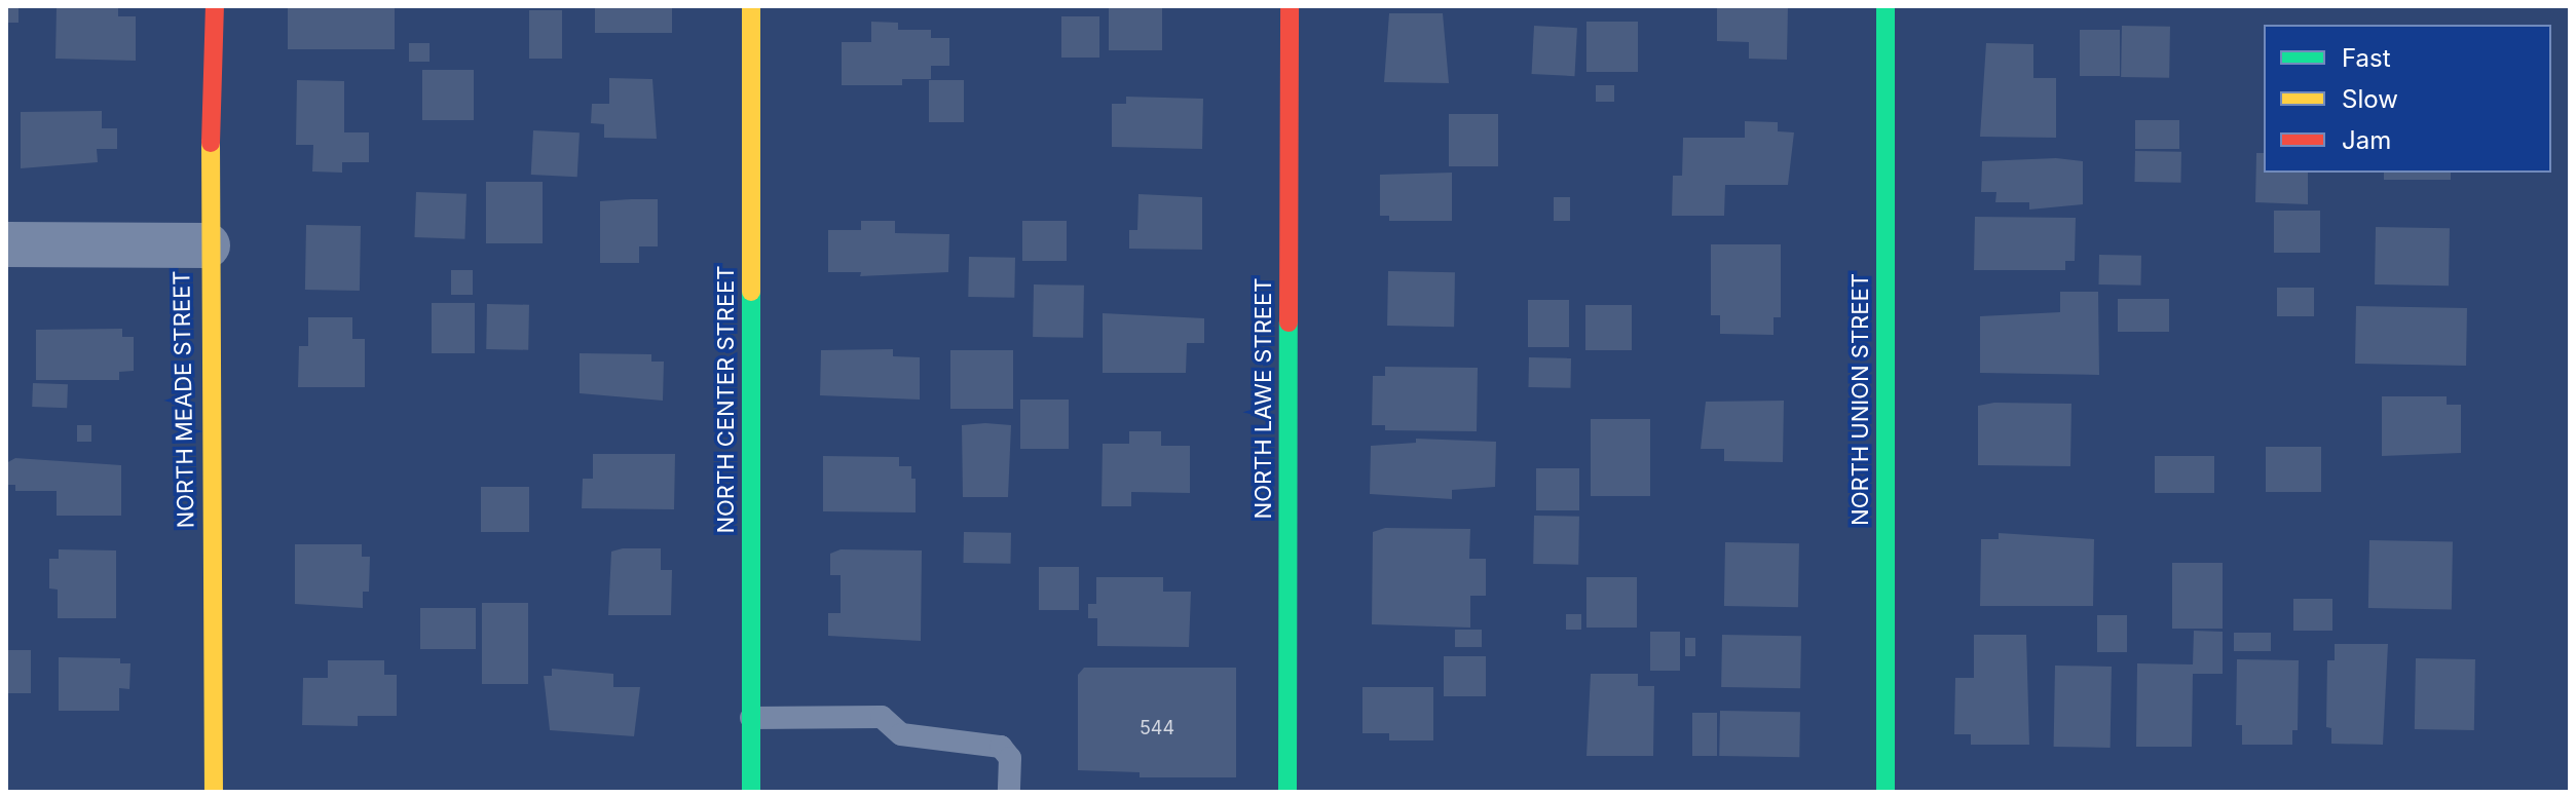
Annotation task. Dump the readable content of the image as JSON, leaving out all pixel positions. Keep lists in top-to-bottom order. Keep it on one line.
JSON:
{"streets":{"street":["NORTH LAWE STREET","NORTH MEADE STREET","NORTH CENTER STREET","NORTH UNION STREET"]},"house_numbers":["544"],"legend":["Fast","Slow","Jam"]}
